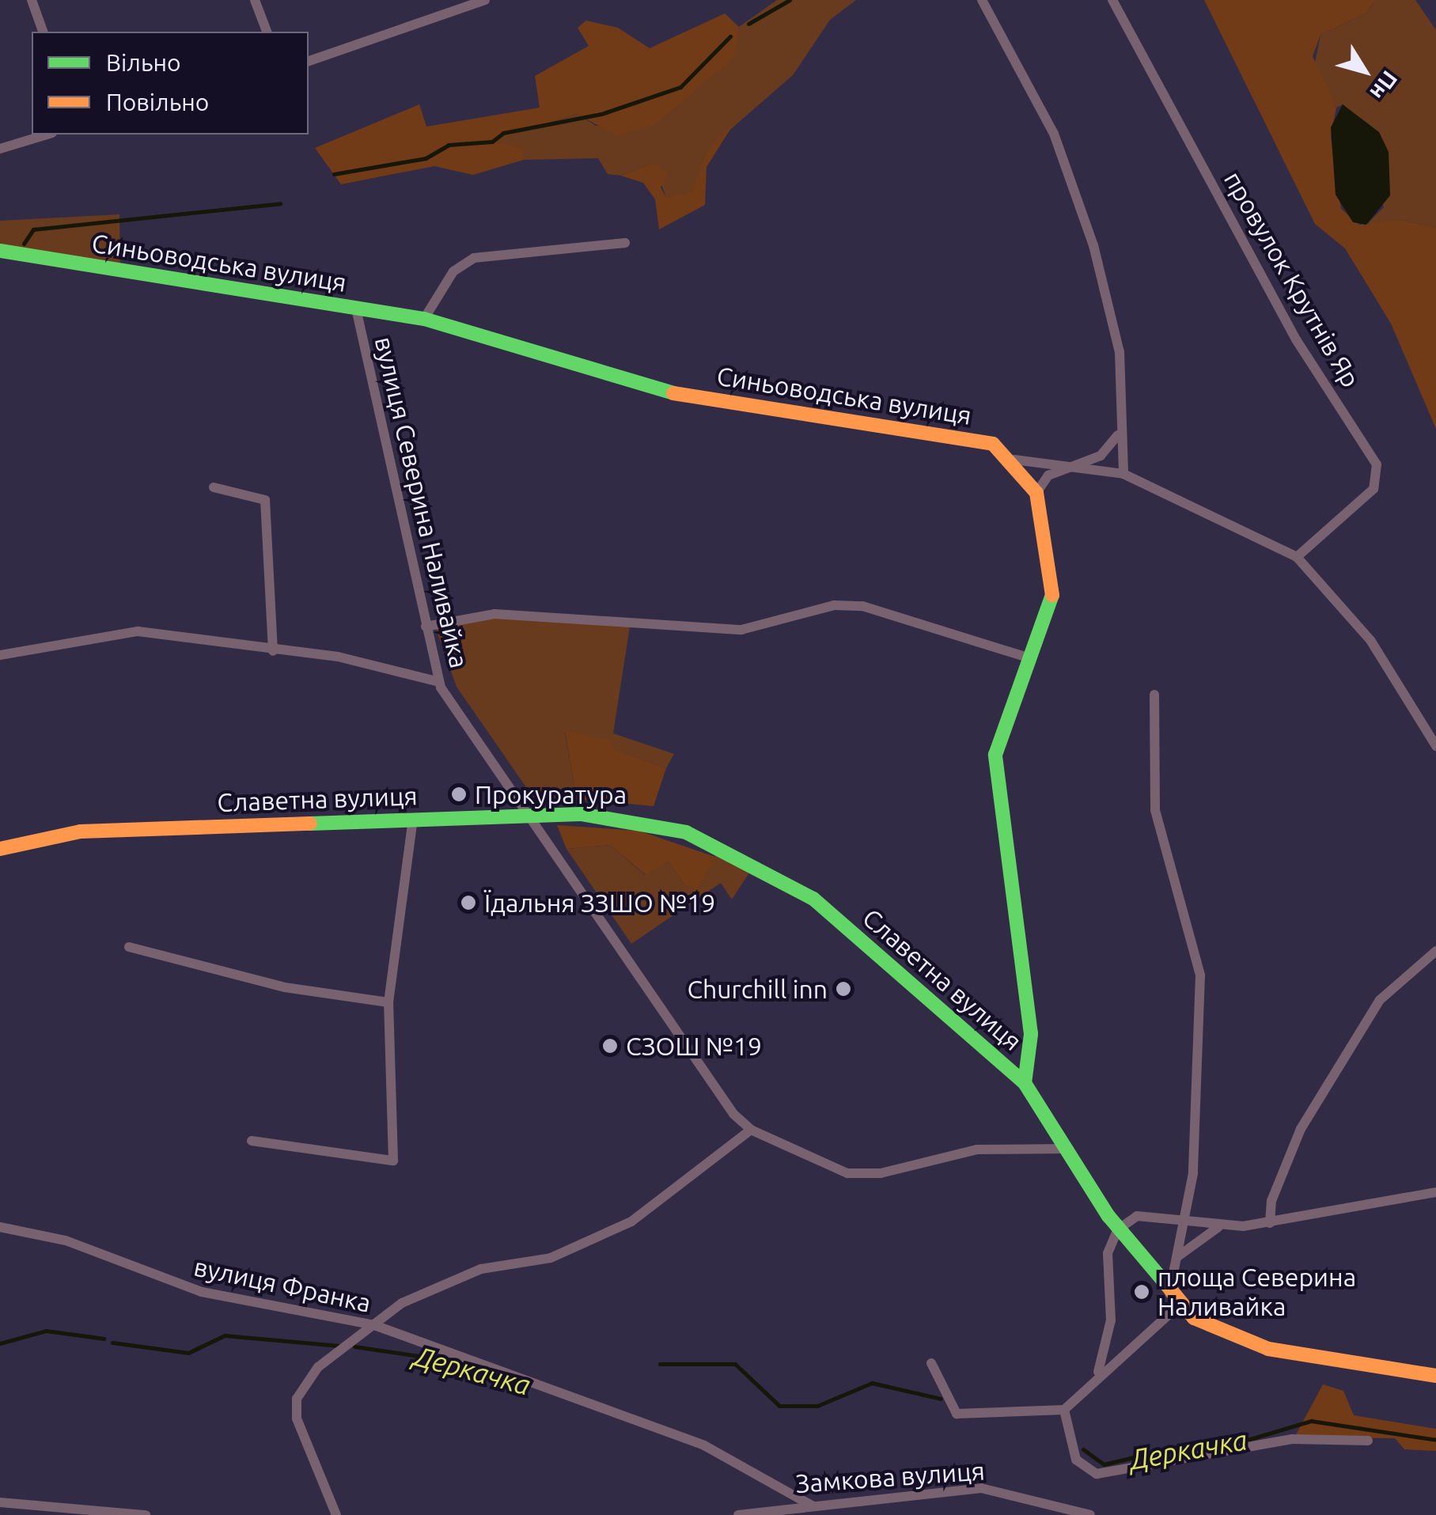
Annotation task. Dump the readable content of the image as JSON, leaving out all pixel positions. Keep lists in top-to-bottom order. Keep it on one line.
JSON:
{"streets":{"street":["Синьоводська вулиця","провулок Крутнів Яр","вулиця Северина Наливайка","Славетна вулиця","вулиця Франка","Замкова вулиця"]},"crossings":[["Синьоводська вулиця","вулиця Северина Наливайка"],["Синьоводська вулиця","Славетна вулиця"],["вулиця Северина Наливайка","Славетна вулиця"],["вулиця Франка","Замкова вулиця"]],"water":["Деркачка"],"places":["Прокуратура","Їдальня ЗЗШО №19","Churchill inn","СЗОШ №19","площа Северина Наливайка"],"legend":["Вільно","Повільно"],"north":"bottom right"}
